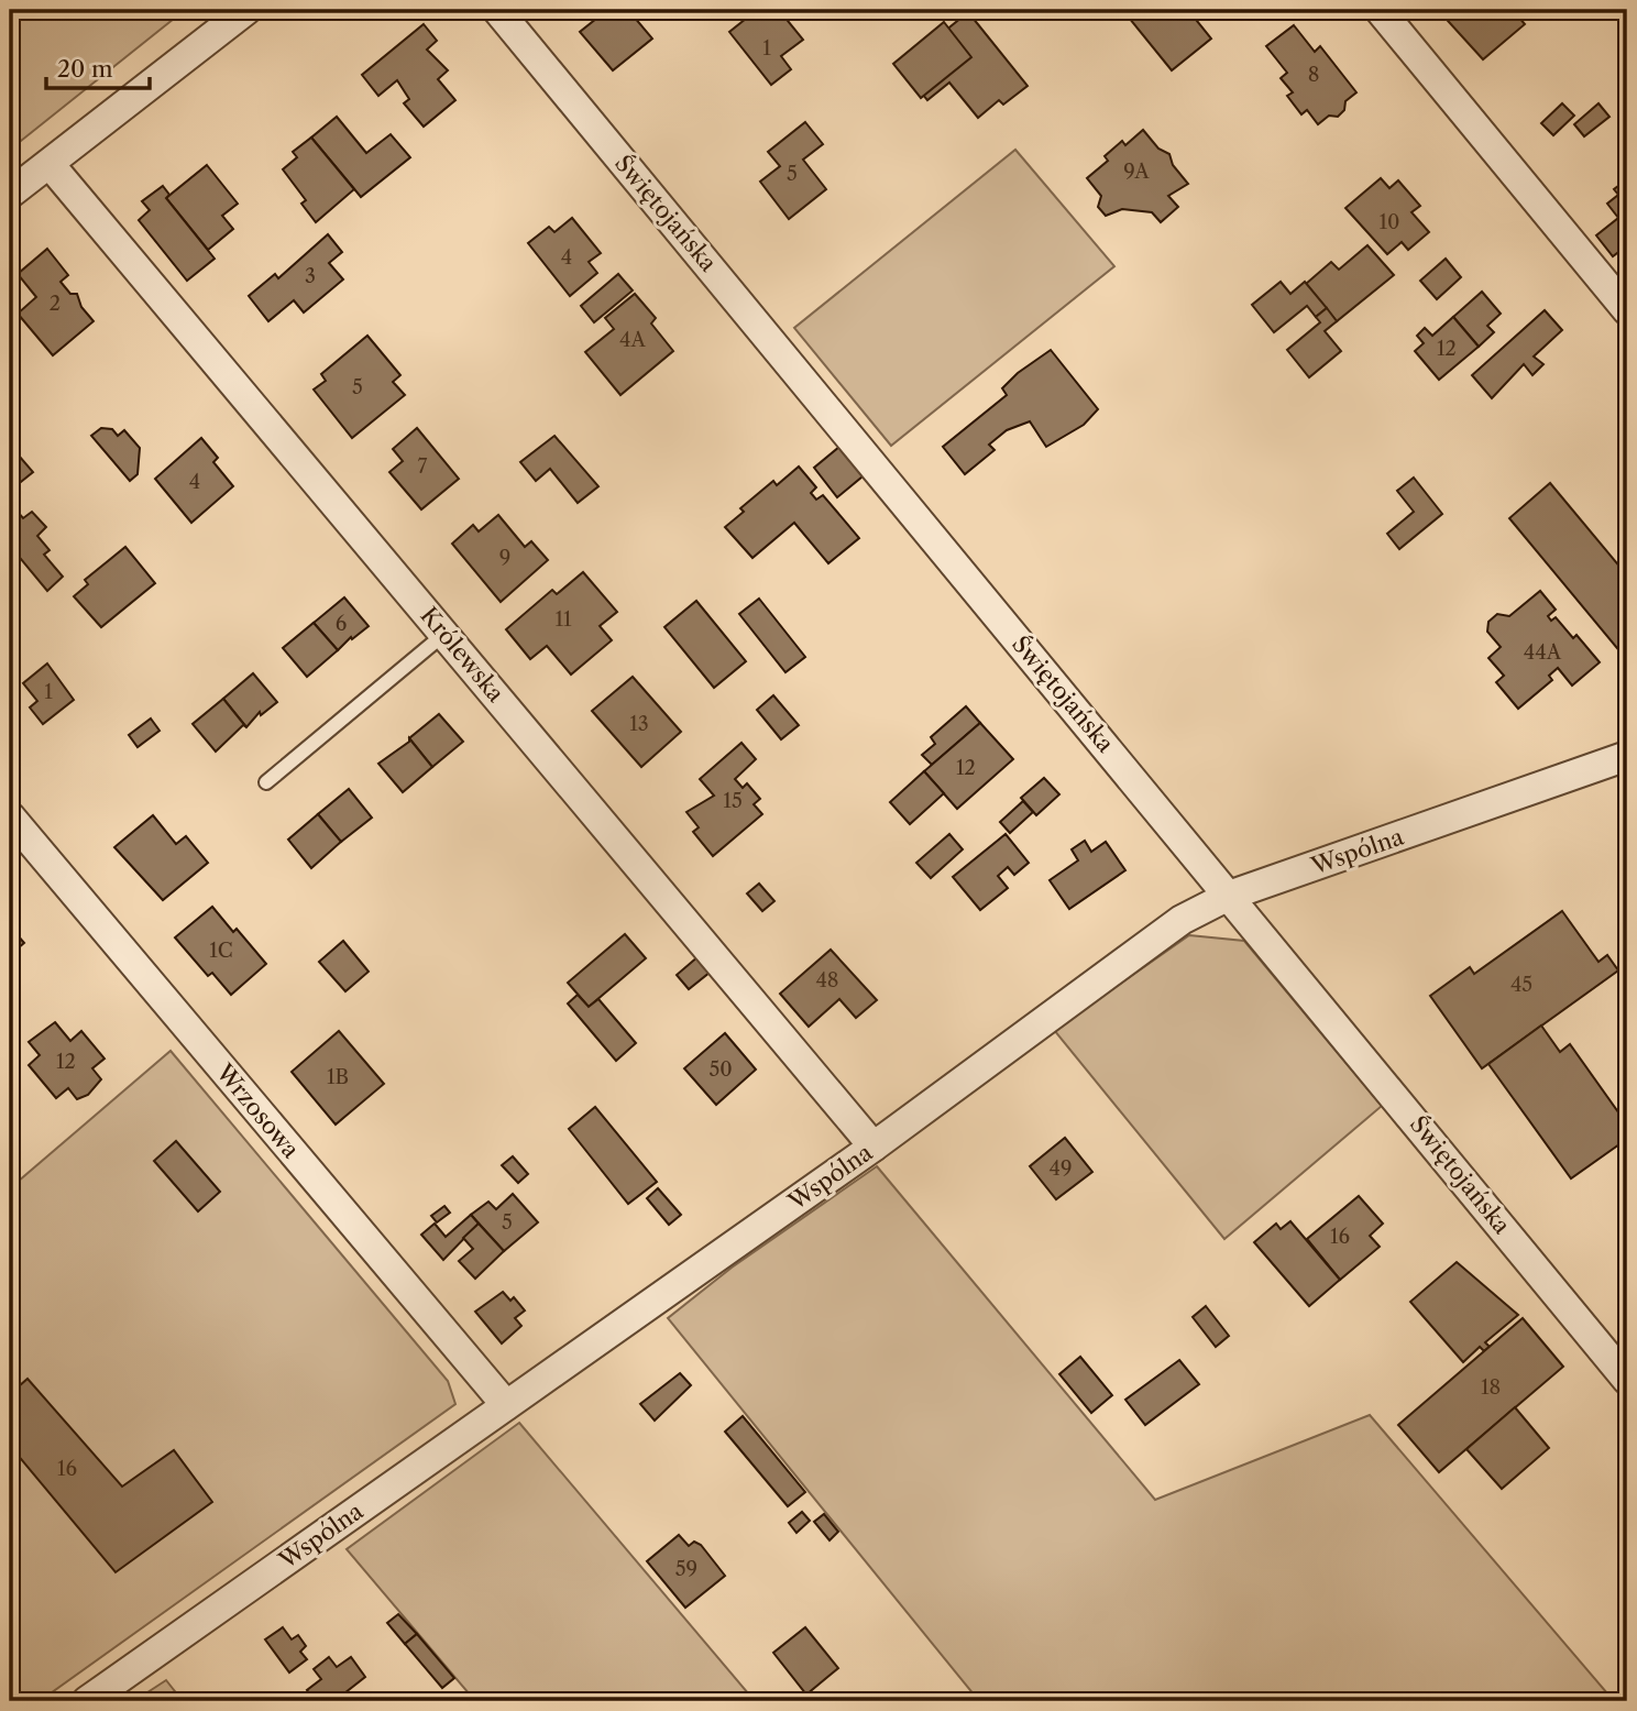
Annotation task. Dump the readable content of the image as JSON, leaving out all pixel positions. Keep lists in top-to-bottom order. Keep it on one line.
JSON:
{"streets":{"street":["Świętojańska","Królewska","Wspólna","Wrzosowa"]},"crossings":[["Świętojańska","Wspólna"],["Królewska","Wspólna"],["Wspólna","Wrzosowa"]],"house_numbers":["1","8","9A","5","10","4","3","2","4A","12","5","7","4","9","11","6","44A","1","13","12","15","1C","48","45","12","50","1B","49","5","16","18","16","59"],"scale_bar":"20 m"}
